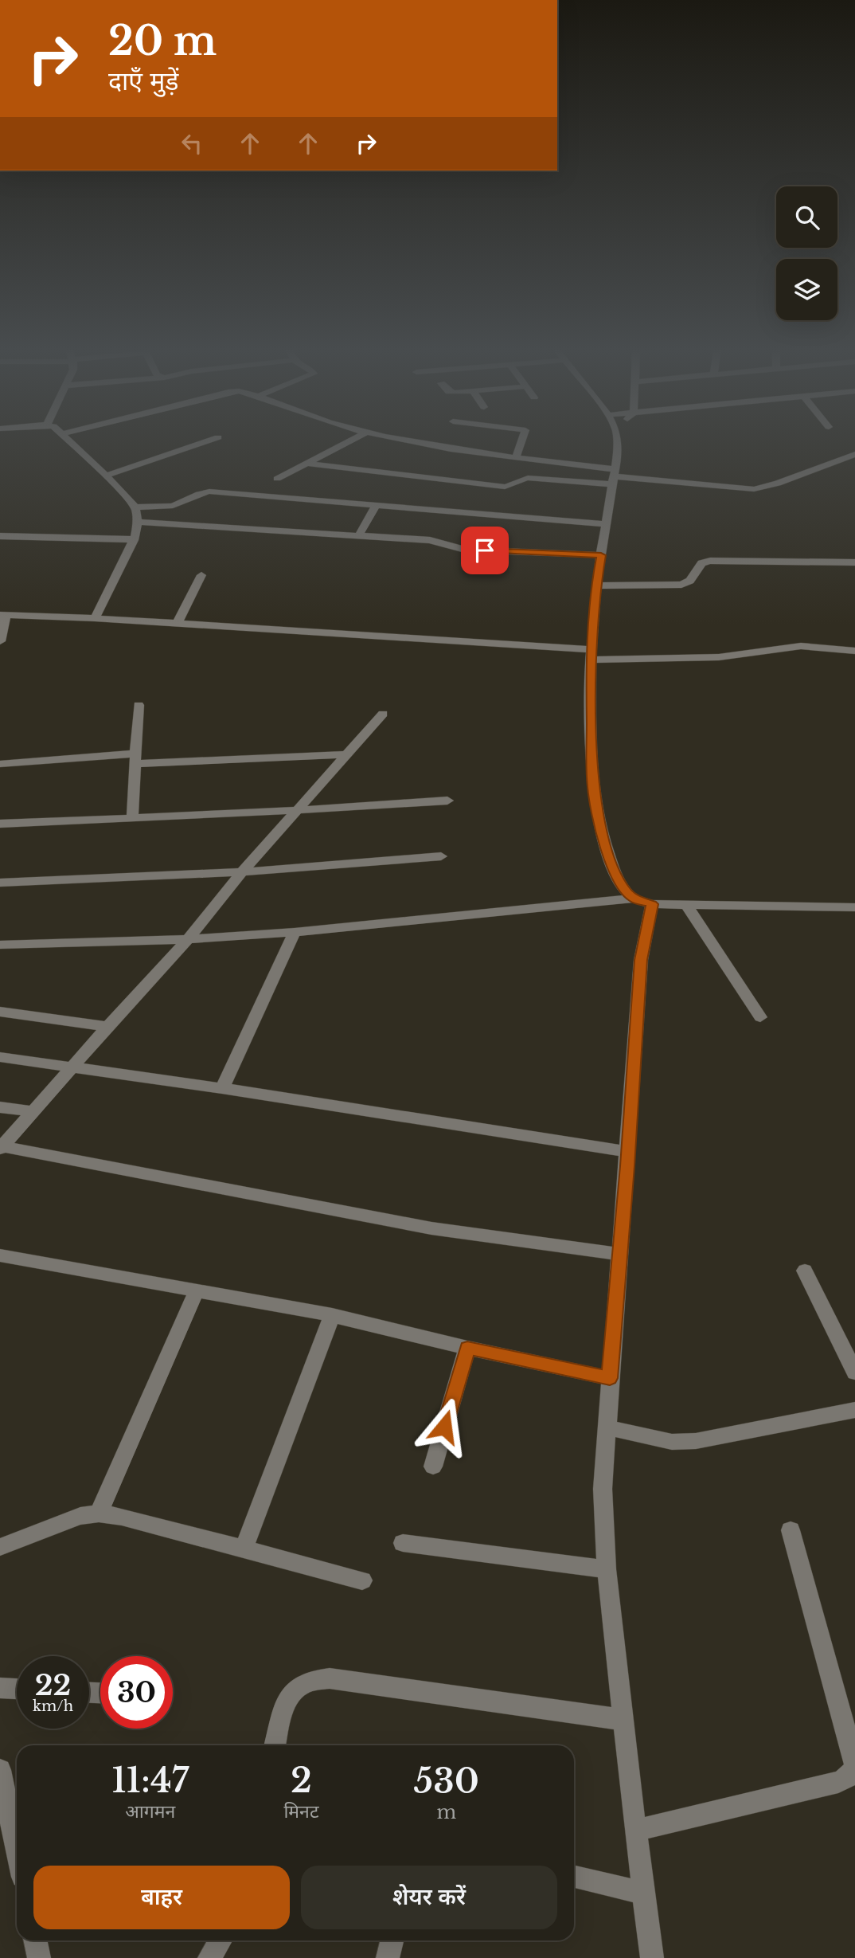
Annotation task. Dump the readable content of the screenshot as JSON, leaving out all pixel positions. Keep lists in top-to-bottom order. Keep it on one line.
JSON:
{"page":{"turn":["20 m","दाएँ मुड़ें"],"speed":"22 km/h","limit":"30","eta":["11:47","आगमन","2","मिनट","530","m"],"buttons":["बाहर","शेयर करें"]}}
